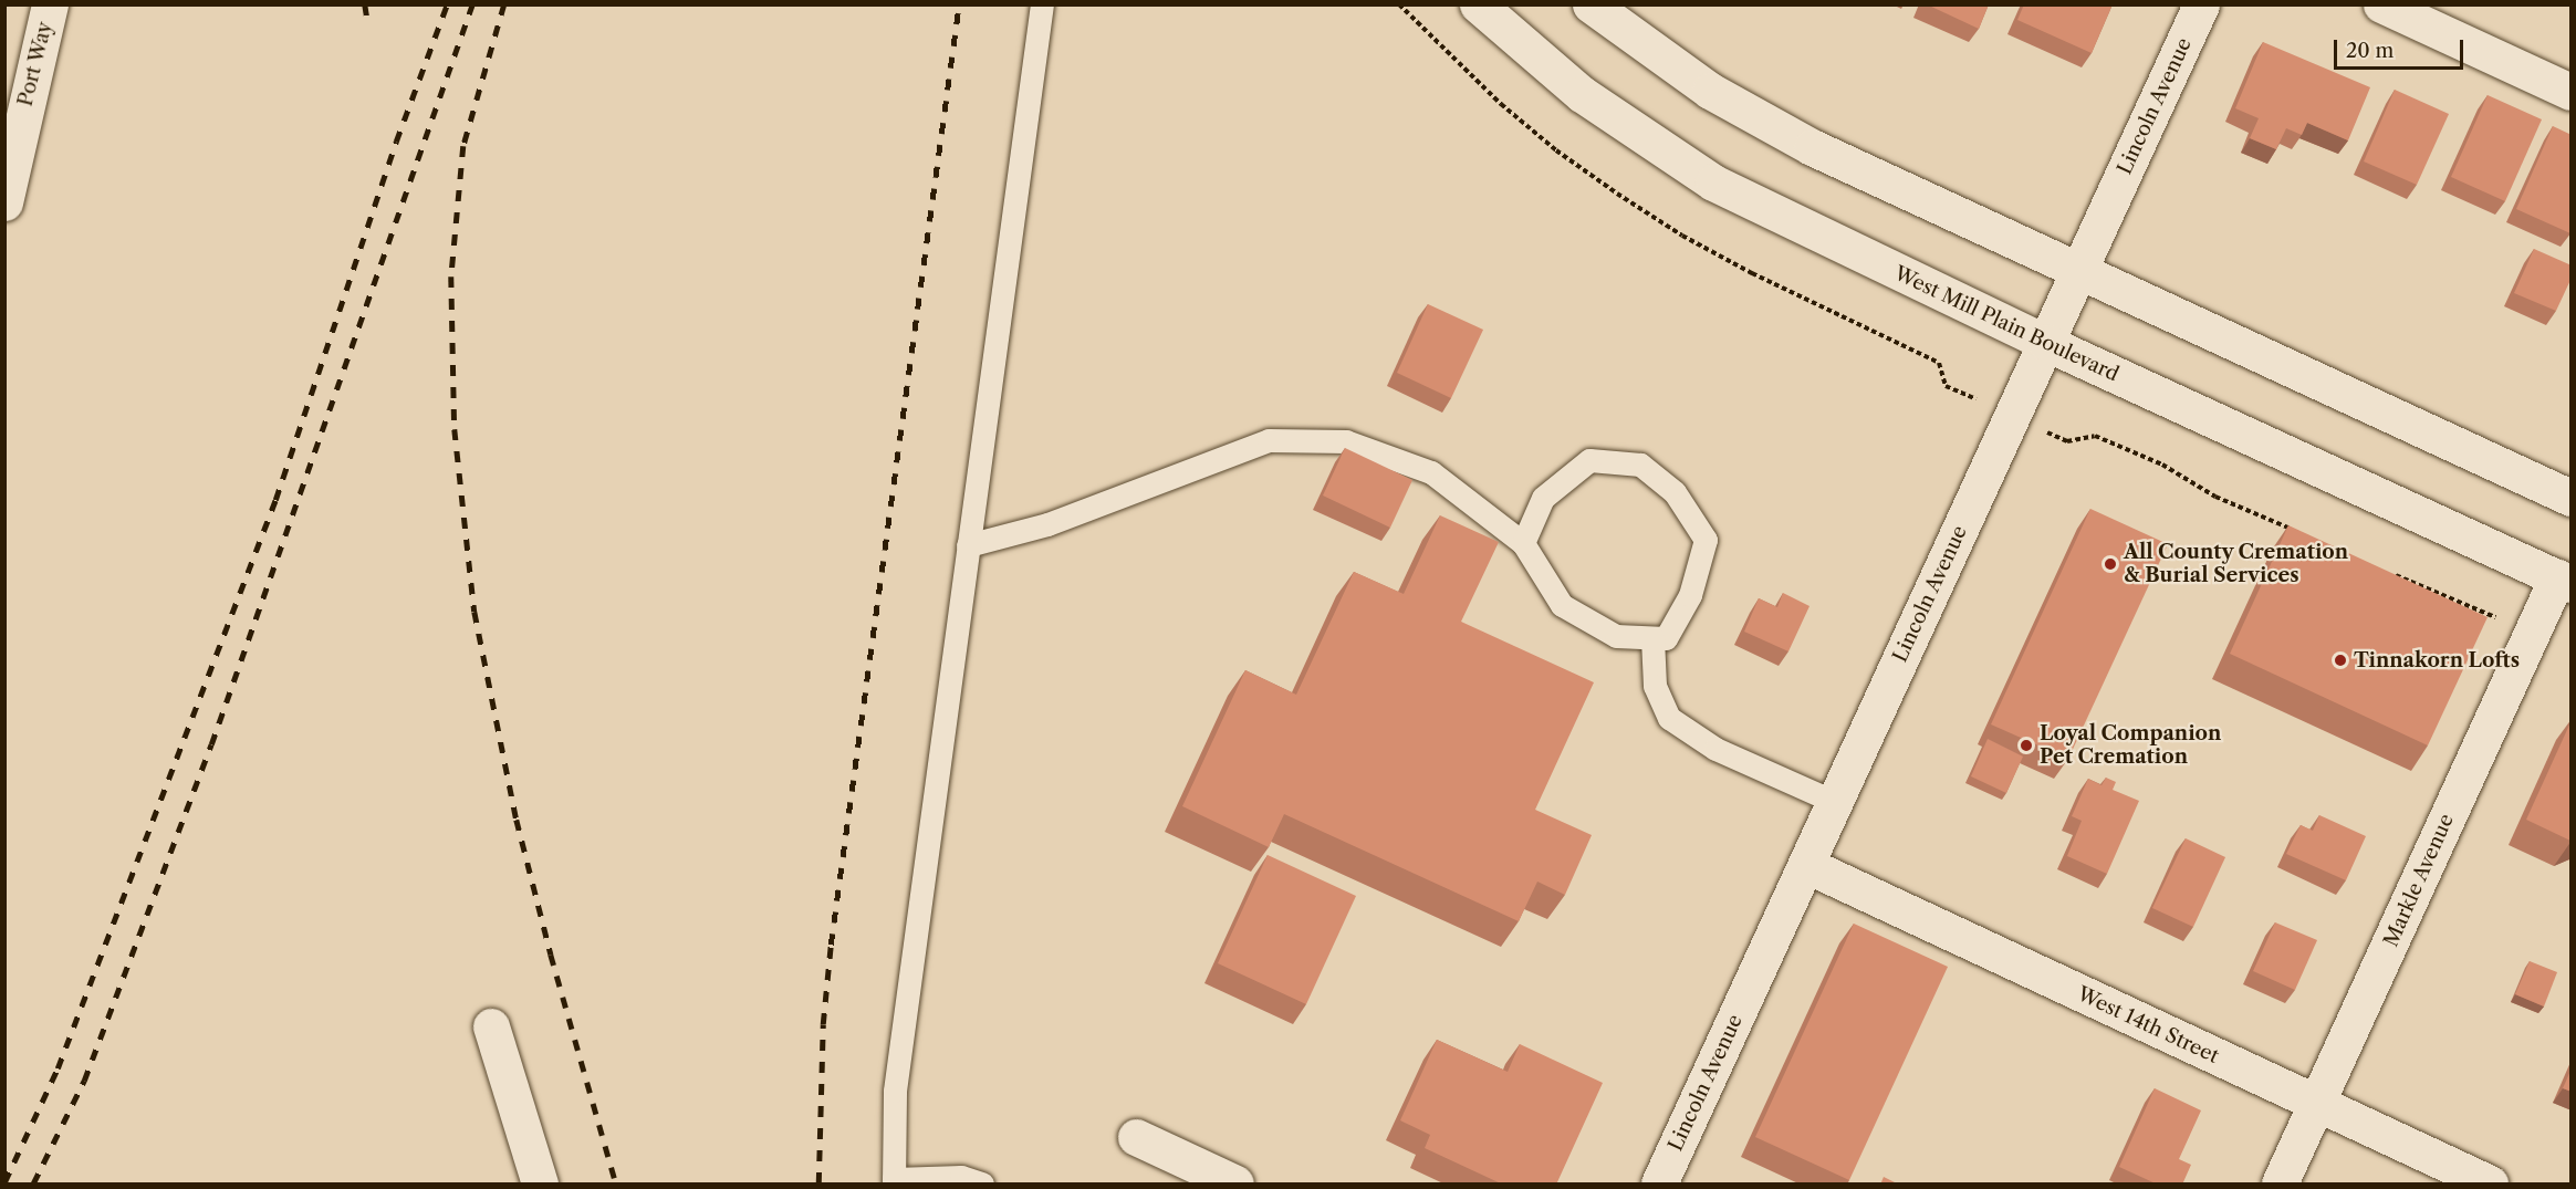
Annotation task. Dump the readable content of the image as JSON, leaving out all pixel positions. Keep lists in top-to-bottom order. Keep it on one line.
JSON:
{"streets":{"street":["Port Way","Lincoln Avenue","West Mill Plain Boulevard","Markle Avenue","West 14th Street"]},"crossings":[["Lincoln Avenue","West Mill Plain Boulevard"],["Lincoln Avenue","West 14th Street"],["West Mill Plain Boulevard","Markle Avenue"],["Markle Avenue","West 14th Street"]],"places":["All County Cremation & Burial Services","Tinnakorn Lofts","Loyal Companion Pet Cremation"],"scale_bar":"20 m"}
